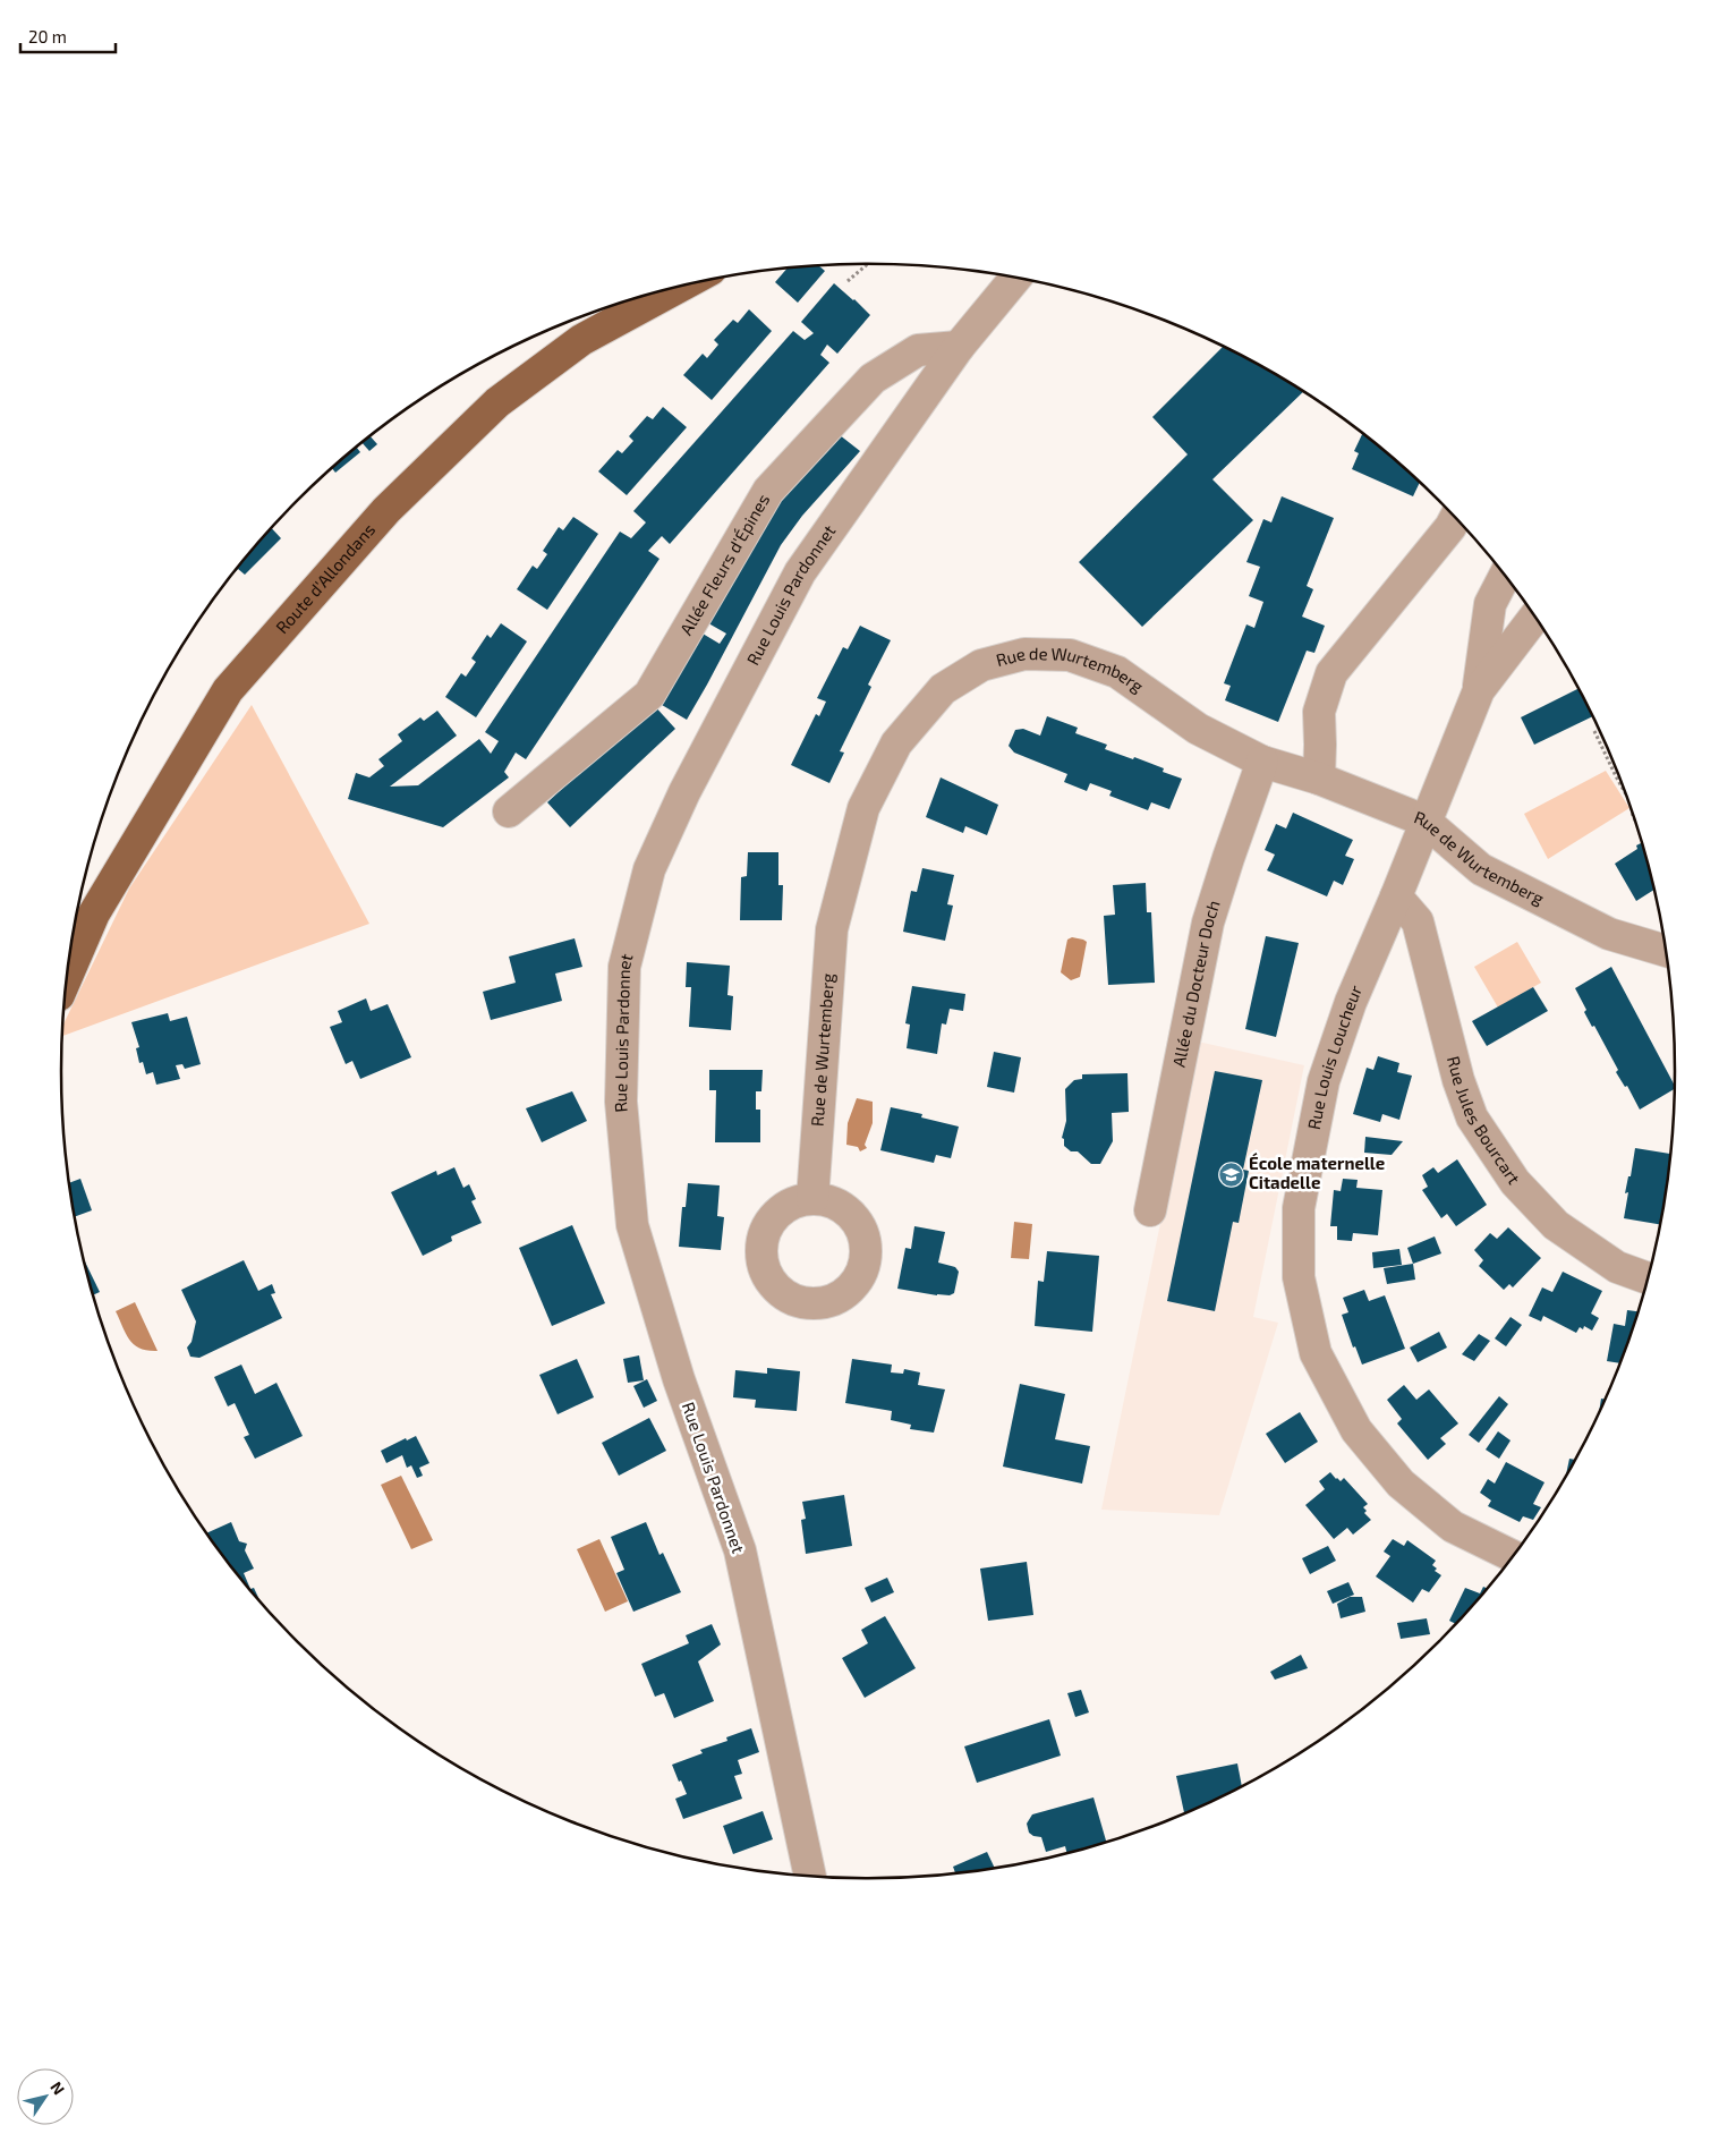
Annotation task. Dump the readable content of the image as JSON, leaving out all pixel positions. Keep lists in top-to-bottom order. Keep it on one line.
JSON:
{"streets":{"main road":["Route d'Allondans"],"street":["Allée Fleurs d'Épines","Rue Louis Pardonnet","Rue de Wurtemberg","Allée du Docteur Doch","Rue Louis Loucheur","Rue Jules Bourcart"]},"crossings":[["Allée Fleurs d'Épines","Rue Louis Pardonnet"],["Rue de Wurtemberg","Allée du Docteur Doch"],["Rue de Wurtemberg","Rue Louis Loucheur"],["Rue Louis Loucheur","Rue Jules Bourcart"]],"places":{"school or university":["École maternelle Citadelle"]},"scale_bar":"20 m","north":"top right"}
